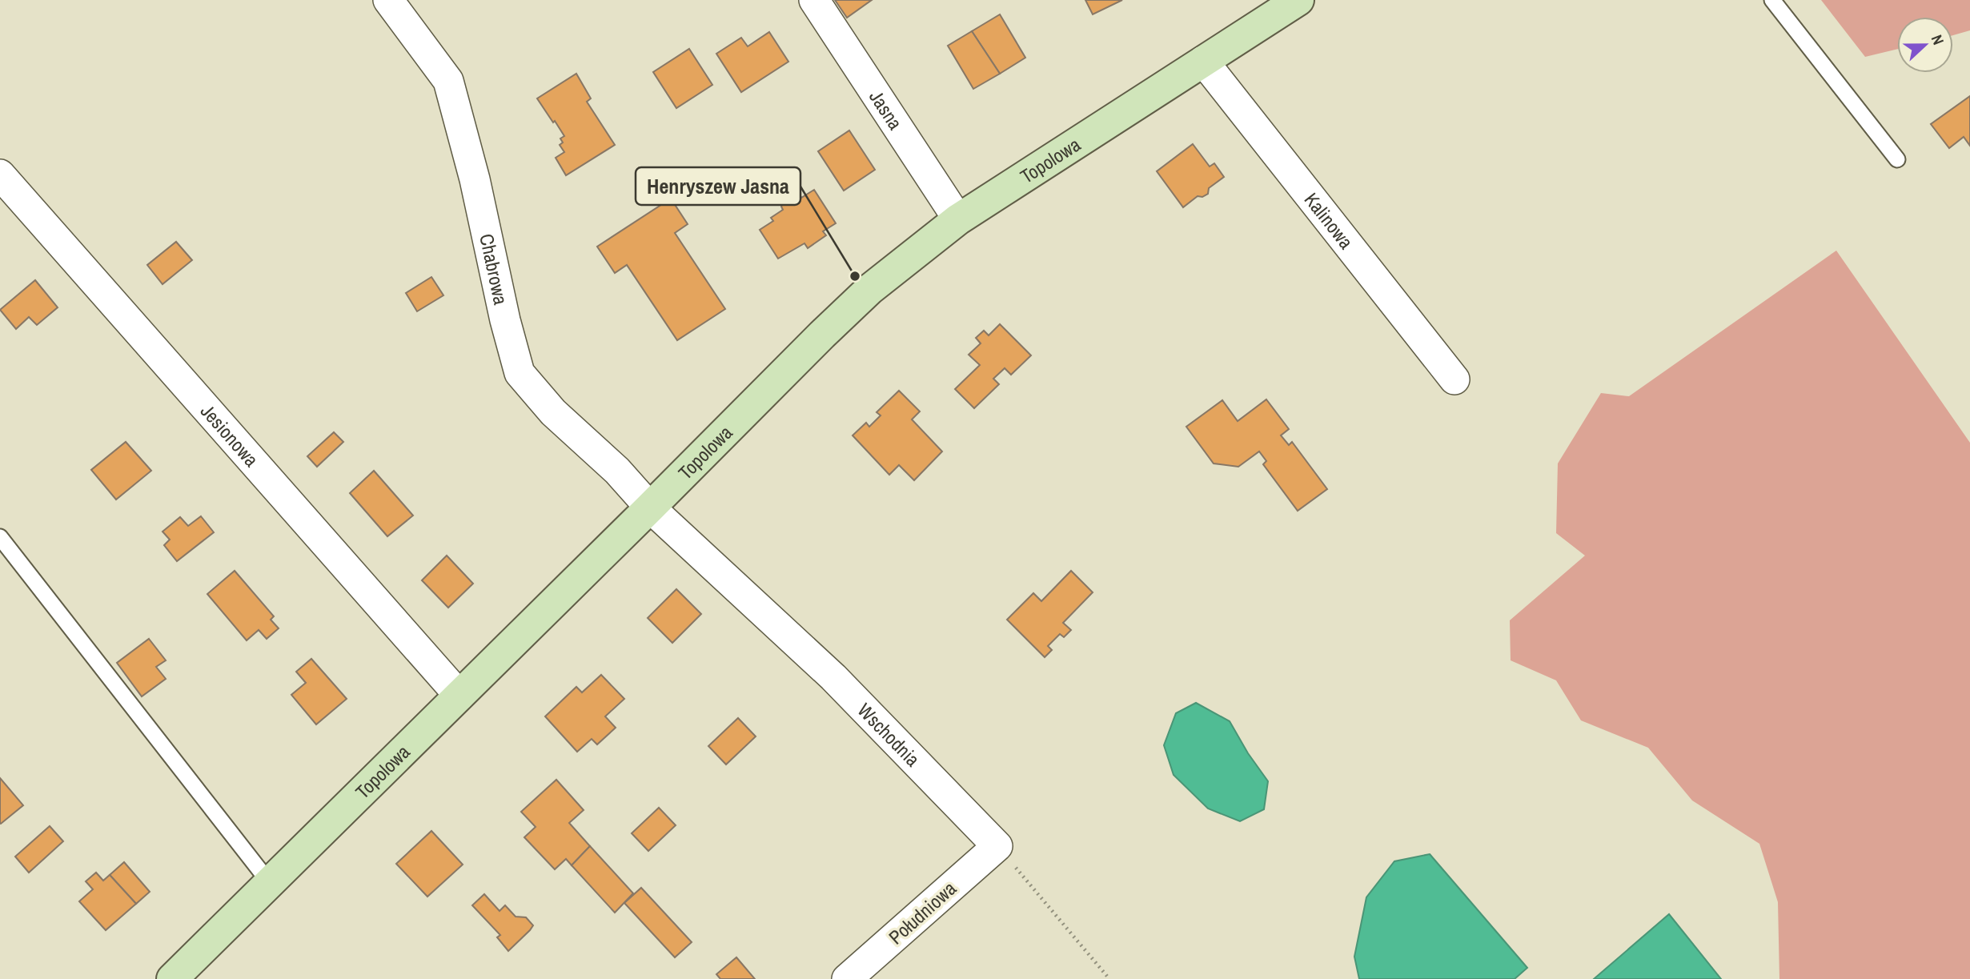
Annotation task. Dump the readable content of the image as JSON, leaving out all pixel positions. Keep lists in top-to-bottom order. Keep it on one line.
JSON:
{"streets":{"street":["Jasna","Topolowa","Kalinowa","Chabrowa","Jesionowa","Wschodnia","Południowa"]},"crossings":[["Jasna","Topolowa"],["Topolowa","Kalinowa"],["Topolowa","Chabrowa"],["Topolowa","Jesionowa"],["Topolowa","Wschodnia"],["Chabrowa","Wschodnia"],["Wschodnia","Południowa"]],"places":["Henryszew Jasna"],"north":"right"}
